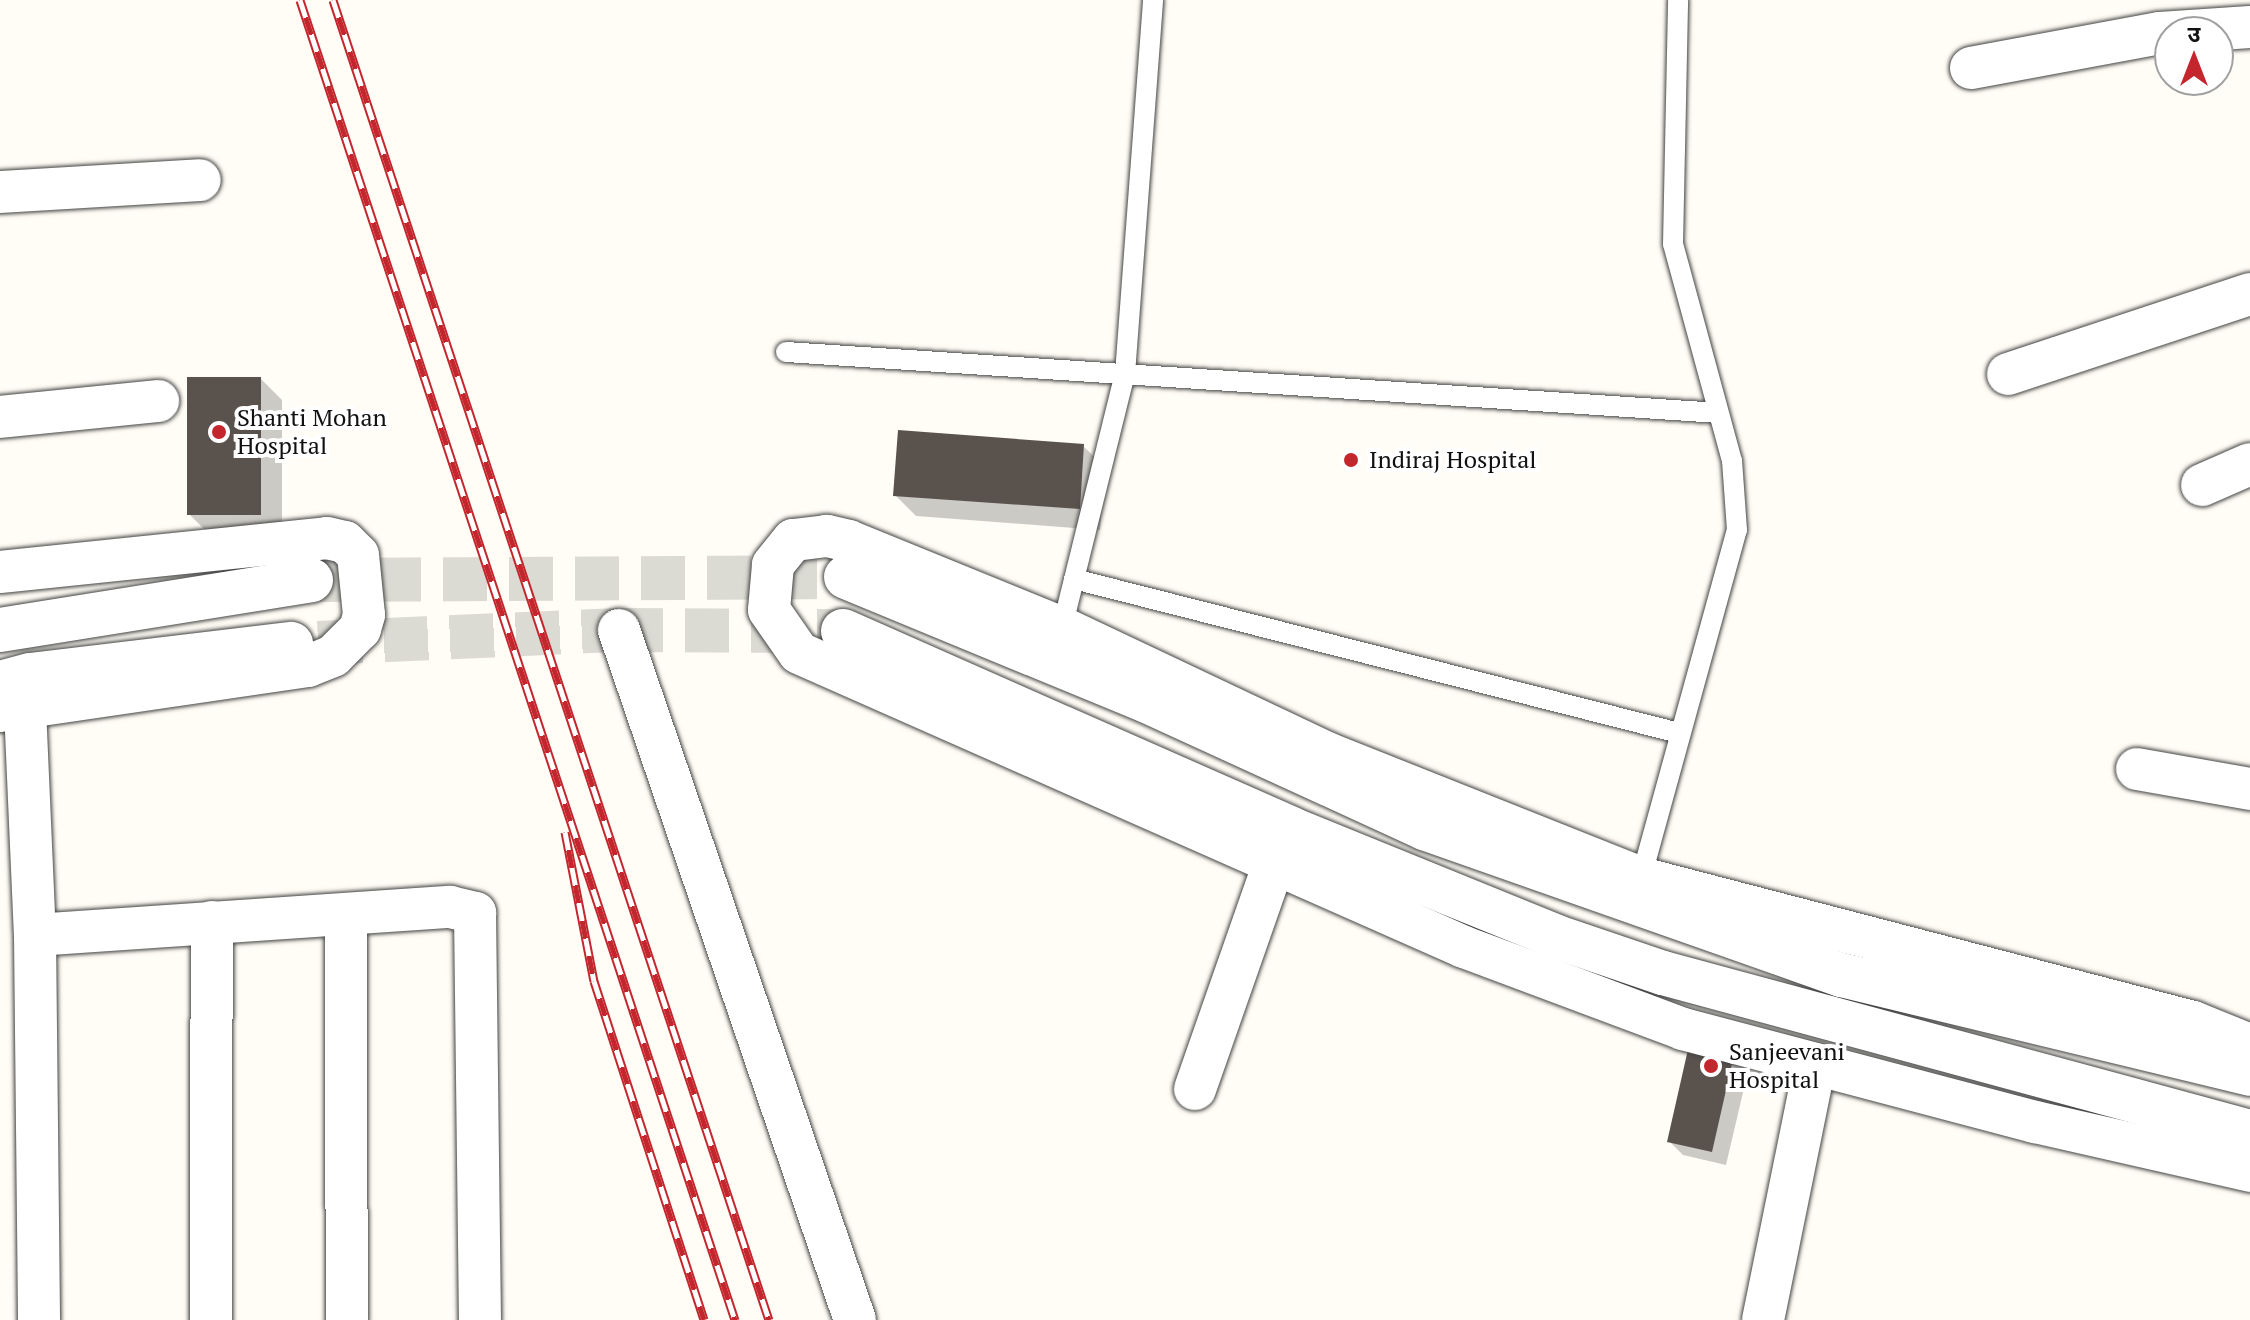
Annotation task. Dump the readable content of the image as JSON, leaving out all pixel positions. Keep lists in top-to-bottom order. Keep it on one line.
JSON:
{"places":["Shanti Mohan Hospital","Indiraj Hospital","Sanjeevani Hospital"],"north":"top"}
